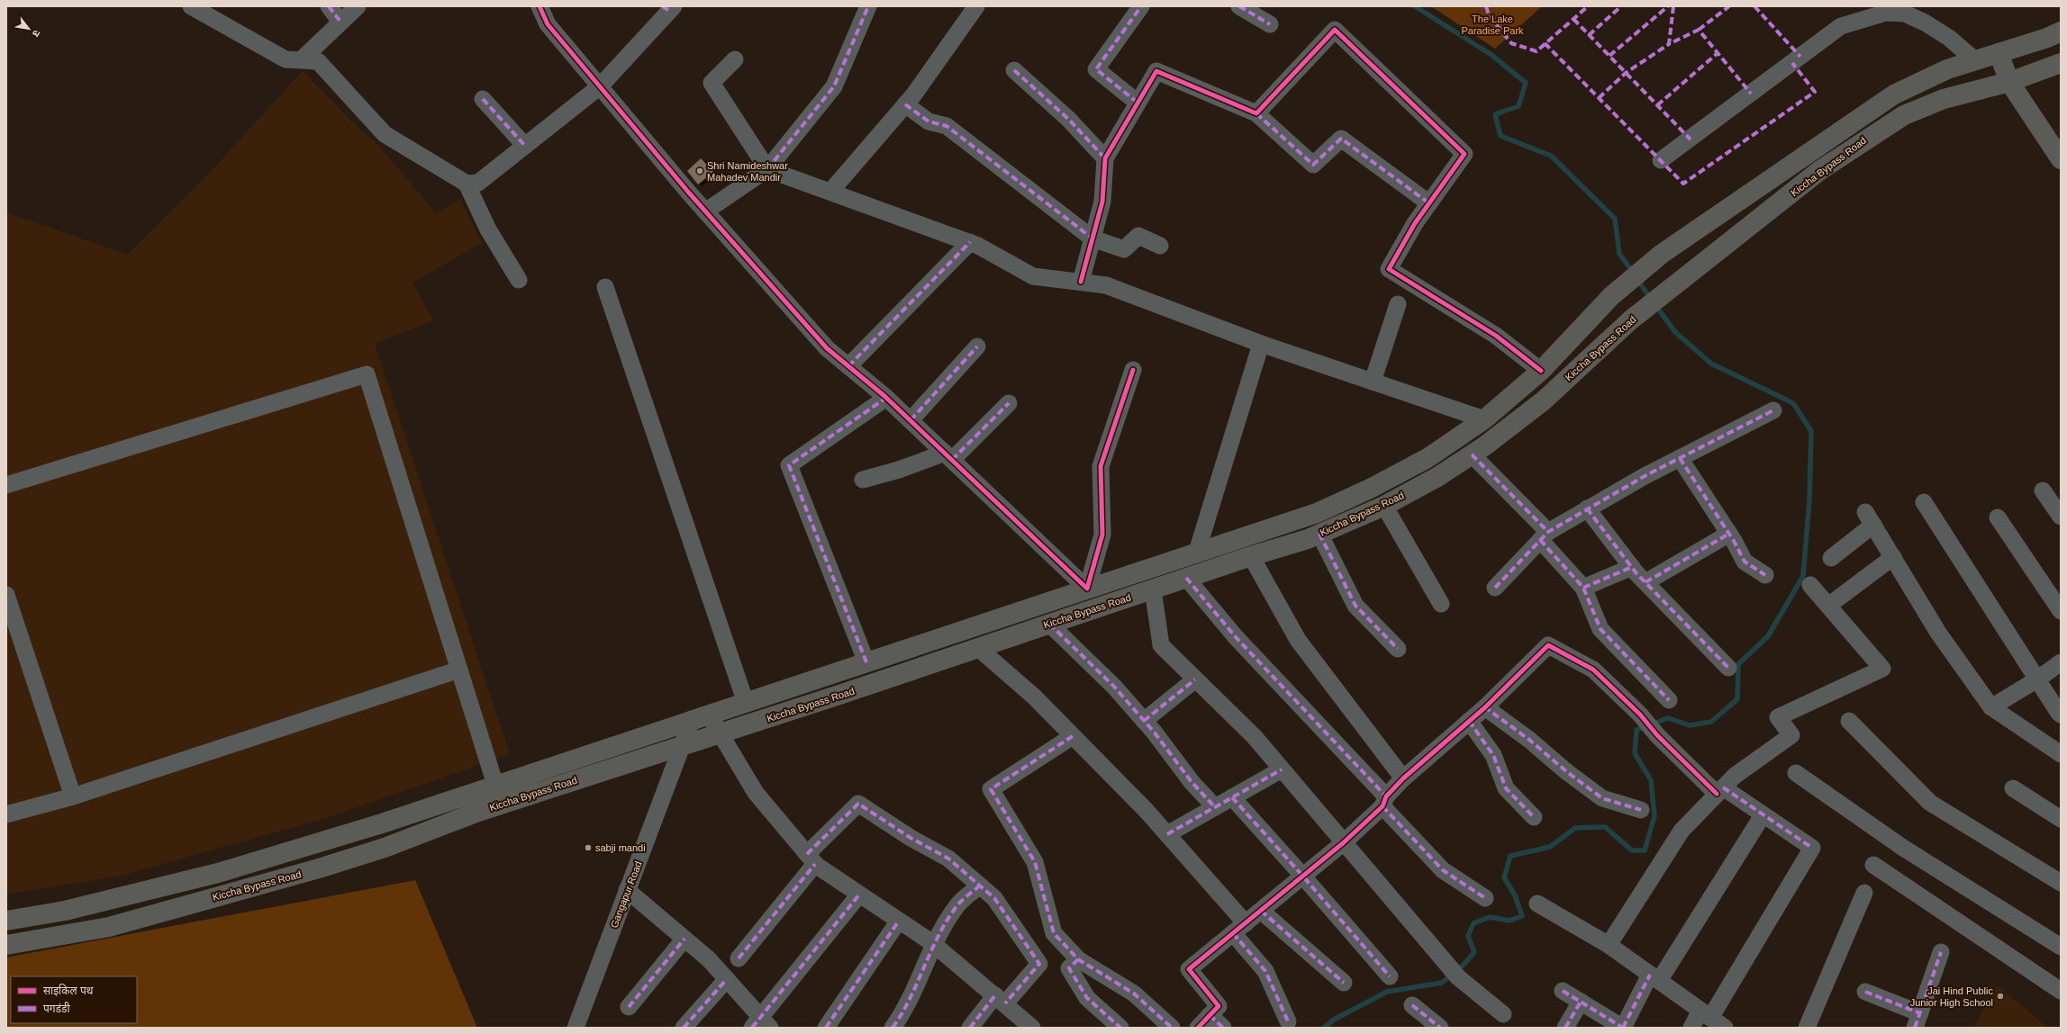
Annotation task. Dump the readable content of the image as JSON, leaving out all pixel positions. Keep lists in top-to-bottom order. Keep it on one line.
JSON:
{"streets":{"main road":["Kiccha Bypass Road"],"street":["Gangapur Road"]},"crossings":[["Kiccha Bypass Road","Gangapur Road"]],"parks":["The Lake Paradise Park"],"places":["Shri Namideshwar Mahadev Mandir","sabji mandi","Jai Hind Public Junior High School"],"legend":["साइकिल पथ","पगडंडी"],"north":"bottom right"}
